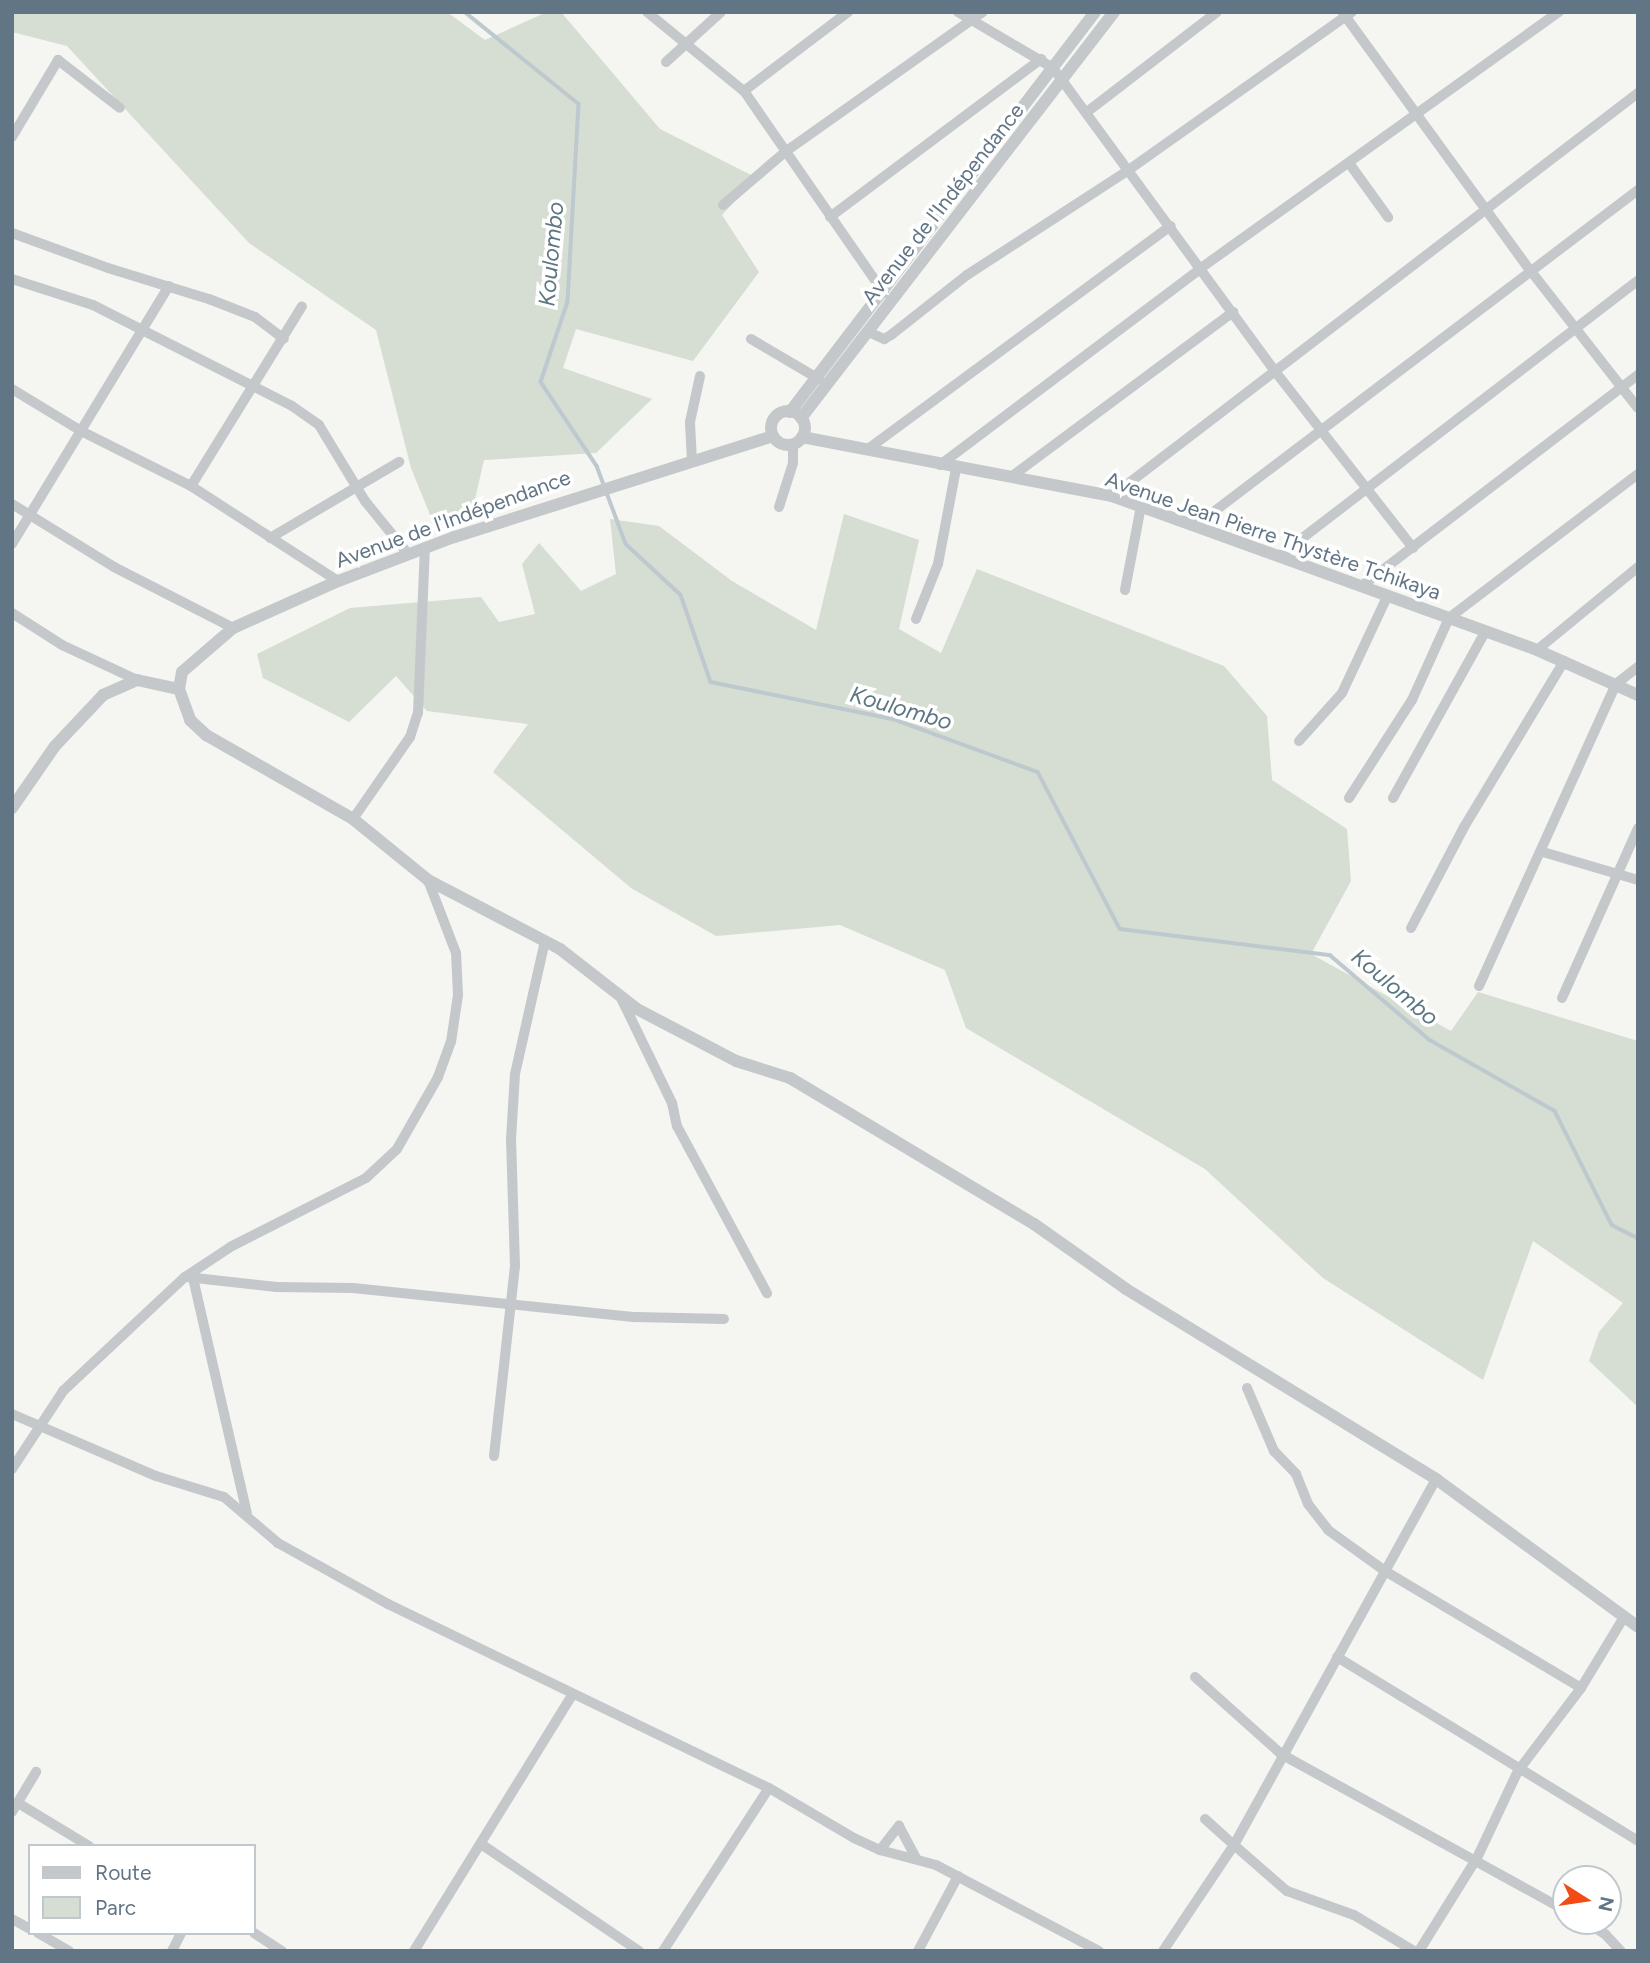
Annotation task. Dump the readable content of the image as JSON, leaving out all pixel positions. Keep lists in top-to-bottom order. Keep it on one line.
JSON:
{"streets":{"street":["Avenue de l'Indépendance","Avenue Jean Pierre Thystère Tchikaya"]},"crossings":[["Avenue de l'Indépendance","Avenue Jean Pierre Thystère Tchikaya"]],"water":["Koulombo"],"legend":["Route","Parc"],"north":"right"}
